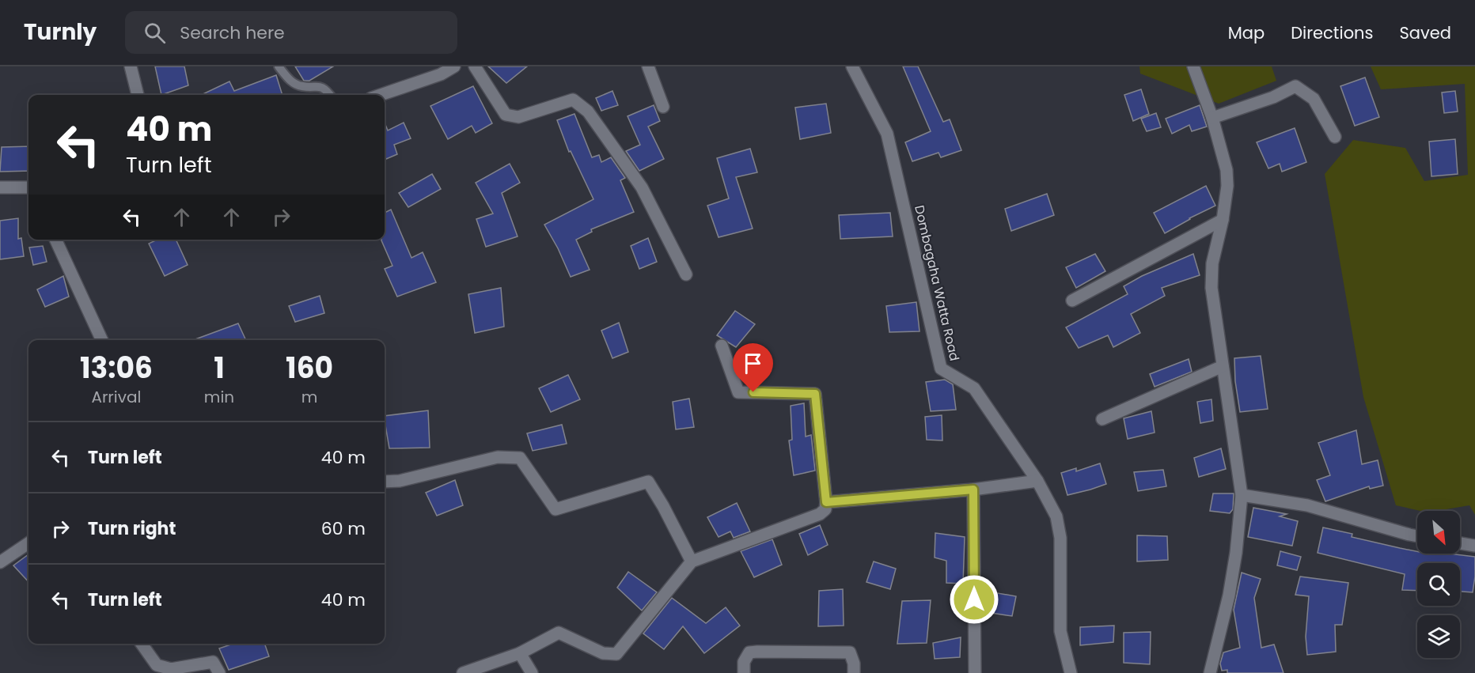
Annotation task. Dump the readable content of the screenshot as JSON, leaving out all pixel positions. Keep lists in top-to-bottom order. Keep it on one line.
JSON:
{"streets":{"street":["Dombagaha Watta Road"]},"north":"bottom right","page":{"header":"Turnly","search":"Search here","nav":["Map","Directions","Saved"],"turn":["40 m","Turn left"],"eta":["13:06","Arrival","1","min","160","m"],"list":[{"name":"Turn left","value":"40 m"},{"name":"Turn right","value":"60 m"},{"name":"Turn left","value":"40 m"}]}}
